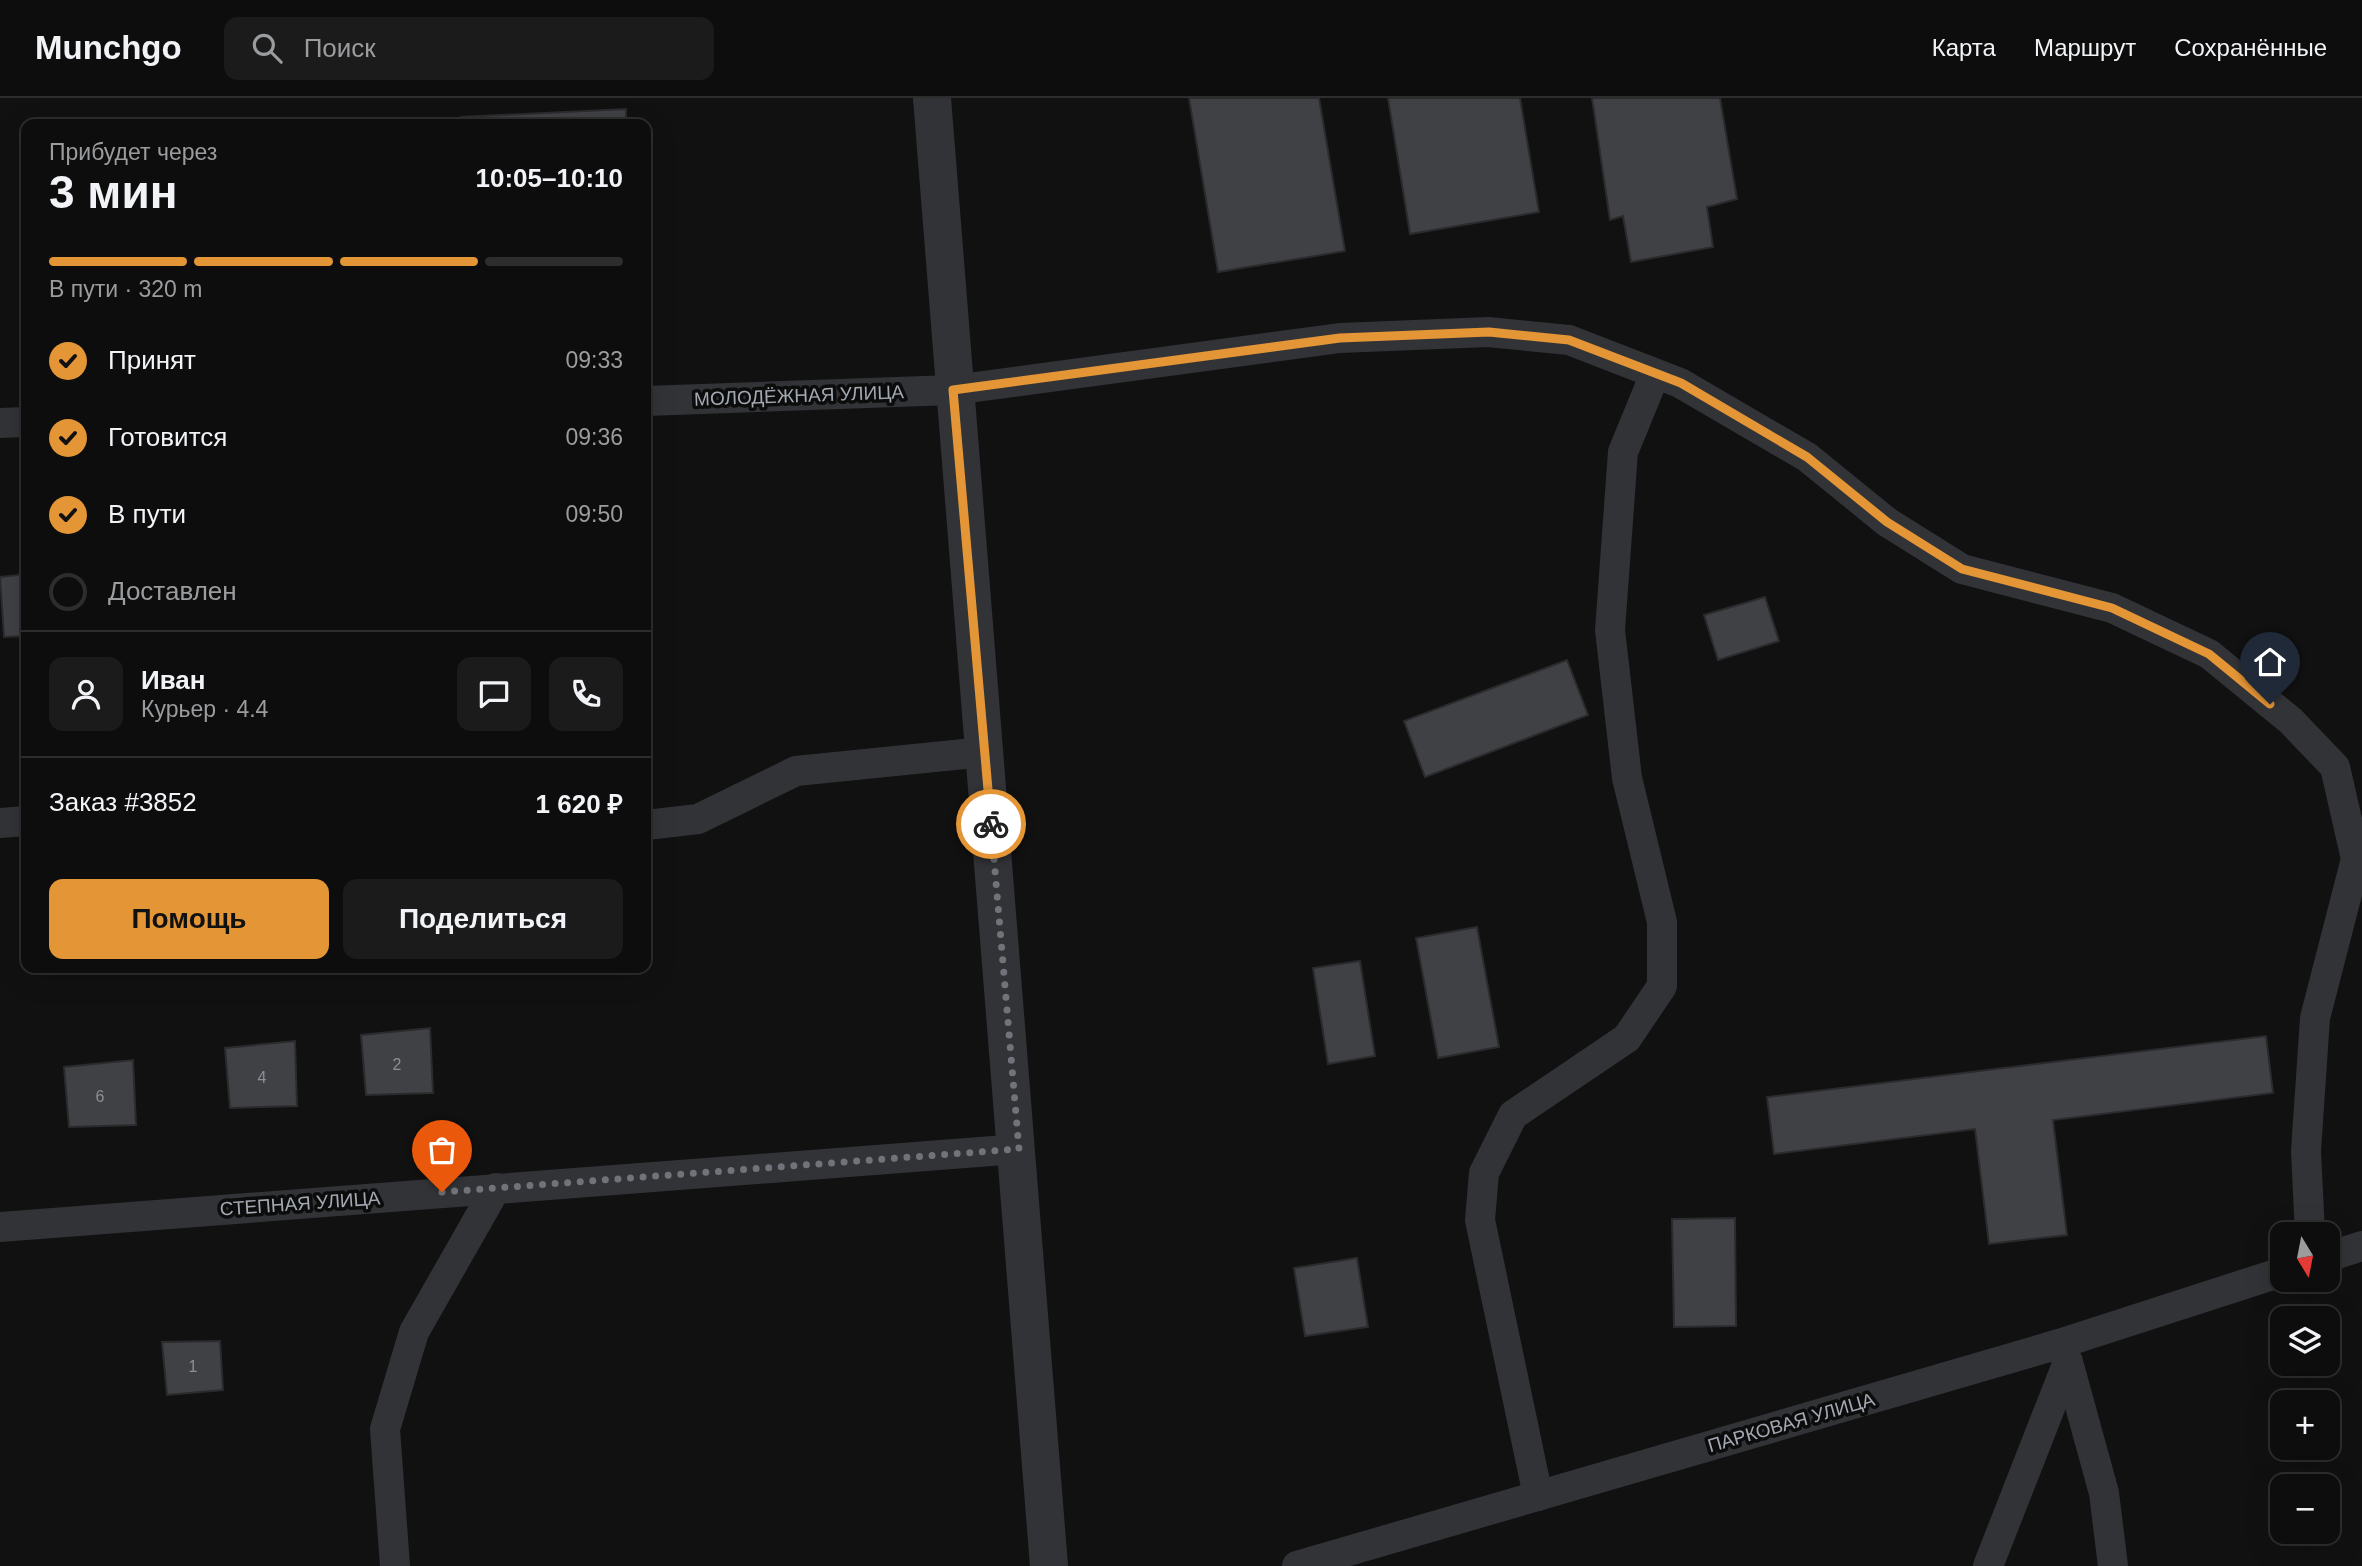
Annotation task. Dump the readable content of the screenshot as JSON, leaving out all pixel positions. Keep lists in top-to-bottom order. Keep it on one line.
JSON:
{"streets":{"street":["МОЛОДЁЖНАЯ УЛИЦА","СТЕПНАЯ УЛИЦА","ПАРКОВАЯ УЛИЦА"]},"house_numbers":["2","4","6","1"],"north":"bottom","page":{"header":"Munchgo","search":"Поиск","nav":["Карта","Маршрут","Сохранённые"],"heading":["3 мин","Прибудет через","10:05–10:10"],"panel":["Иван","Курьер · 4.4","Заказ #3852","1 620 ₽"],"bar":"В пути · 320 m","list":[["Принят","09:33"],["Готовится","09:36"],["В пути","09:50"],"Доставлен"],"buttons":["Помощь","Поделиться"],"map_buttons":["+","−"]}}
